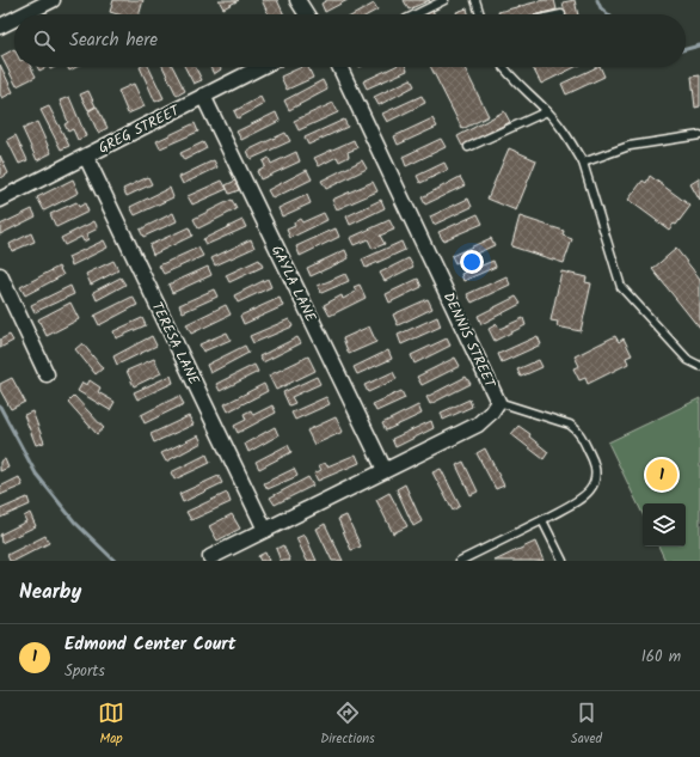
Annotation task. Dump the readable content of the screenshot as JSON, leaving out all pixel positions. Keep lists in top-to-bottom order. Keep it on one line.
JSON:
{"streets":{"street":["GREG STREET","GAYLA LANE","DENNIS STREET","TERESA LANE"]},"crossings":[["GREG STREET","GAYLA LANE"],["GREG STREET","TERESA LANE"],["GAYLA LANE","DENNIS STREET"],["DENNIS STREET","TERESA LANE"]],"page":{"search":"Search here","pins":"1","heading":"Nearby","list":[{"mark":"1","name":"Edmond Center Court","note":"Sports","value":"160 m"}],"nav":["Map","Directions","Saved"]}}
